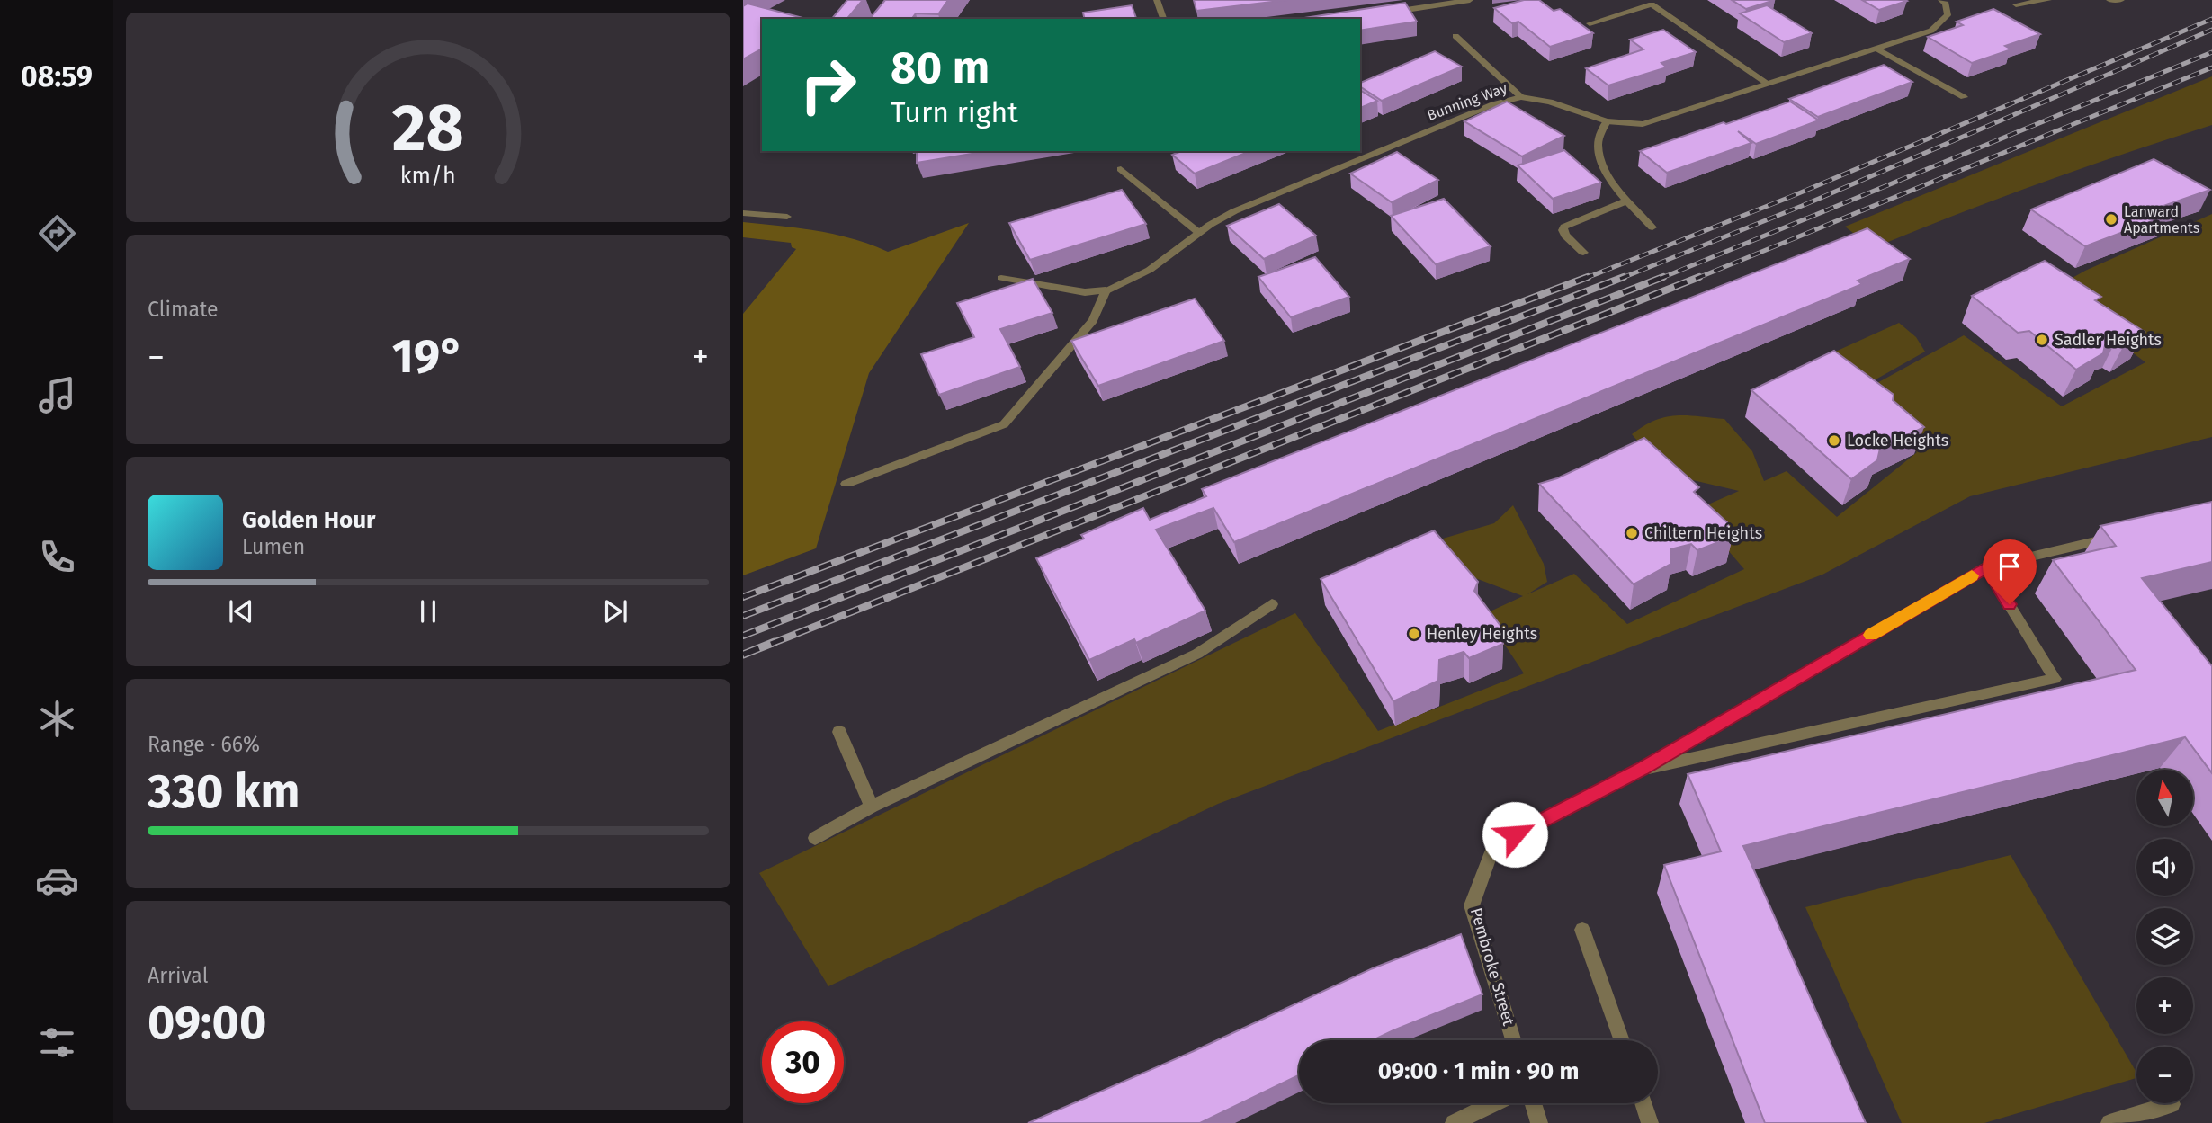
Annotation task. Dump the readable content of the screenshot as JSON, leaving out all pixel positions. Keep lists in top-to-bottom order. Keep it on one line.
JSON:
{"streets":{"street":["Bunning Way","Pembroke Street"]},"places":["Lanward Apartments","Sadler Heights","Locke Heights","Chiltern Heights","Henley Heights"],"north":"top","page":{"tabs":"08:59","turn":["80 m","Turn right"],"tile":["Climate",["Range · 66%","330 km"],["Arrival","09:00"]],"heat":["−","19°","+"],"song":["Golden Hour","Lumen"],"map_buttons":["+","−"],"limit":"30","trip":"09:00 · 1 min · 90 m","gauge":["28","km/h"]}}
